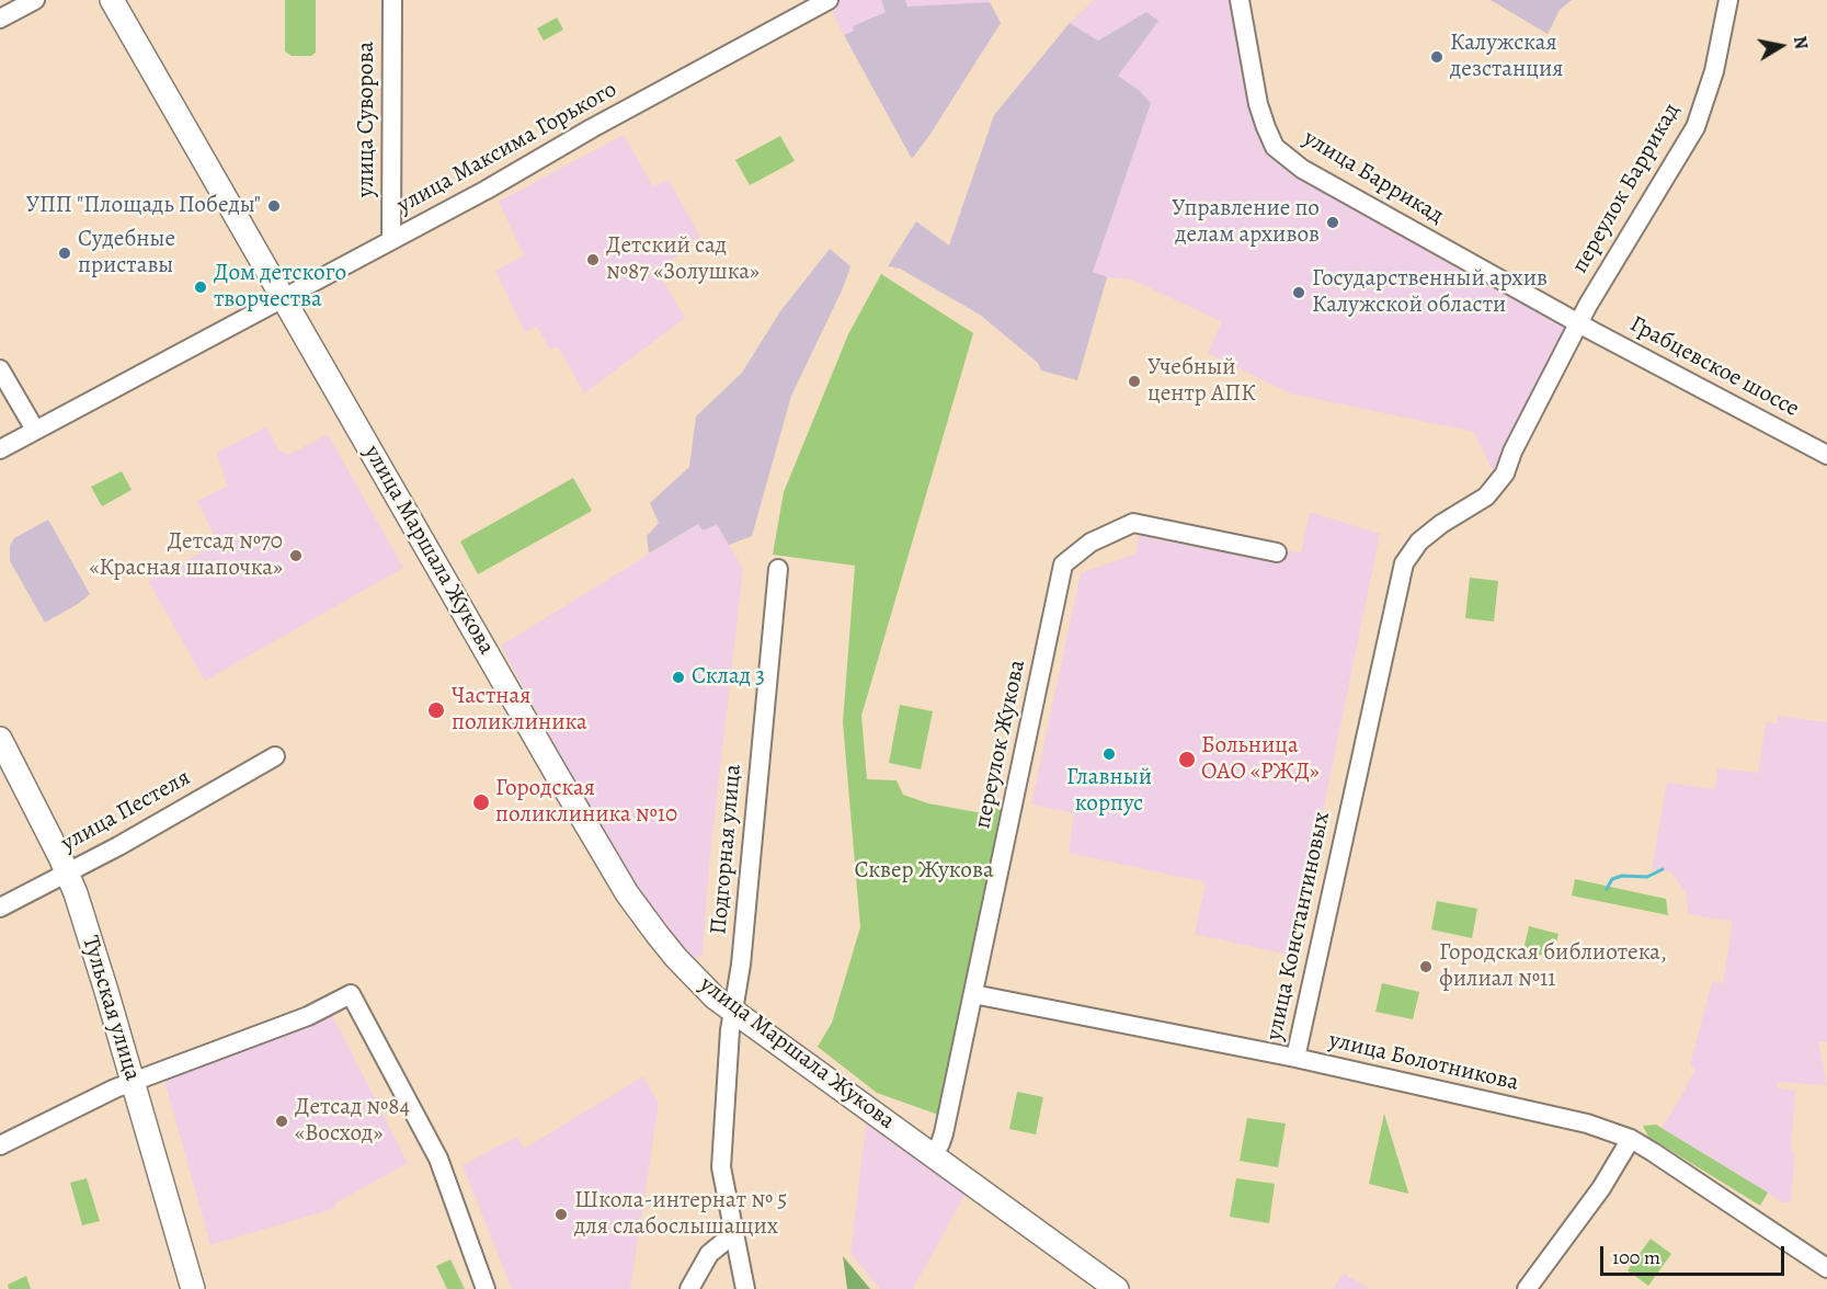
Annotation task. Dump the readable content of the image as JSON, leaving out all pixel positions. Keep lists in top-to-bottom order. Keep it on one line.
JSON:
{"streets":{"main road":["улица Маршала Жукова","Тульская улица"],"street":["улица Суворова","улица Максима Горького","улица Баррикад","переулок Баррикад","Грабцевское шоссе","переулок Жукова","улица Пестеля","Подгорная улица","улица Константиновых","улица Болотникова"]},"crossings":[["улица Суворова","улица Максима Горького"],["улица Максима Горького","улица Маршала Жукова"],["улица Баррикад","переулок Баррикад"],["улица Баррикад","Грабцевское шоссе"],["улица Баррикад","улица Константиновых"],["переулок Баррикад","Грабцевское шоссе"],["переулок Баррикад","улица Константиновых"],["Грабцевское шоссе","улица Константиновых"],["улица Маршала Жукова","переулок Жукова"],["улица Маршала Жукова","Подгорная улица"],["переулок Жукова","улица Болотникова"],["улица Пестеля","Тульская улица"],["улица Константиновых","улица Болотникова"]],"parks":["Сквер Жукова"],"places":["Калужская дезстанция","УПП \"Площадь Победы\"","Управление по делам архивов","Судебные приставы","Детский сад №87 «Золушка»","Дом детского творчества","Государственный архив Калужской области","Учебный центр АПК","Детсад №70 «Красная шапочка»","Склад 3","Частная поликлиника","Главный корпус","Больница ОАО «РЖД»","Городская поликлиника №10","Городская библиотека, филиал №11","Детсад №84 «Восход»","Школа-интернат № 5 для слабослышащих"],"scale_bar":"100 m","north":"right"}
